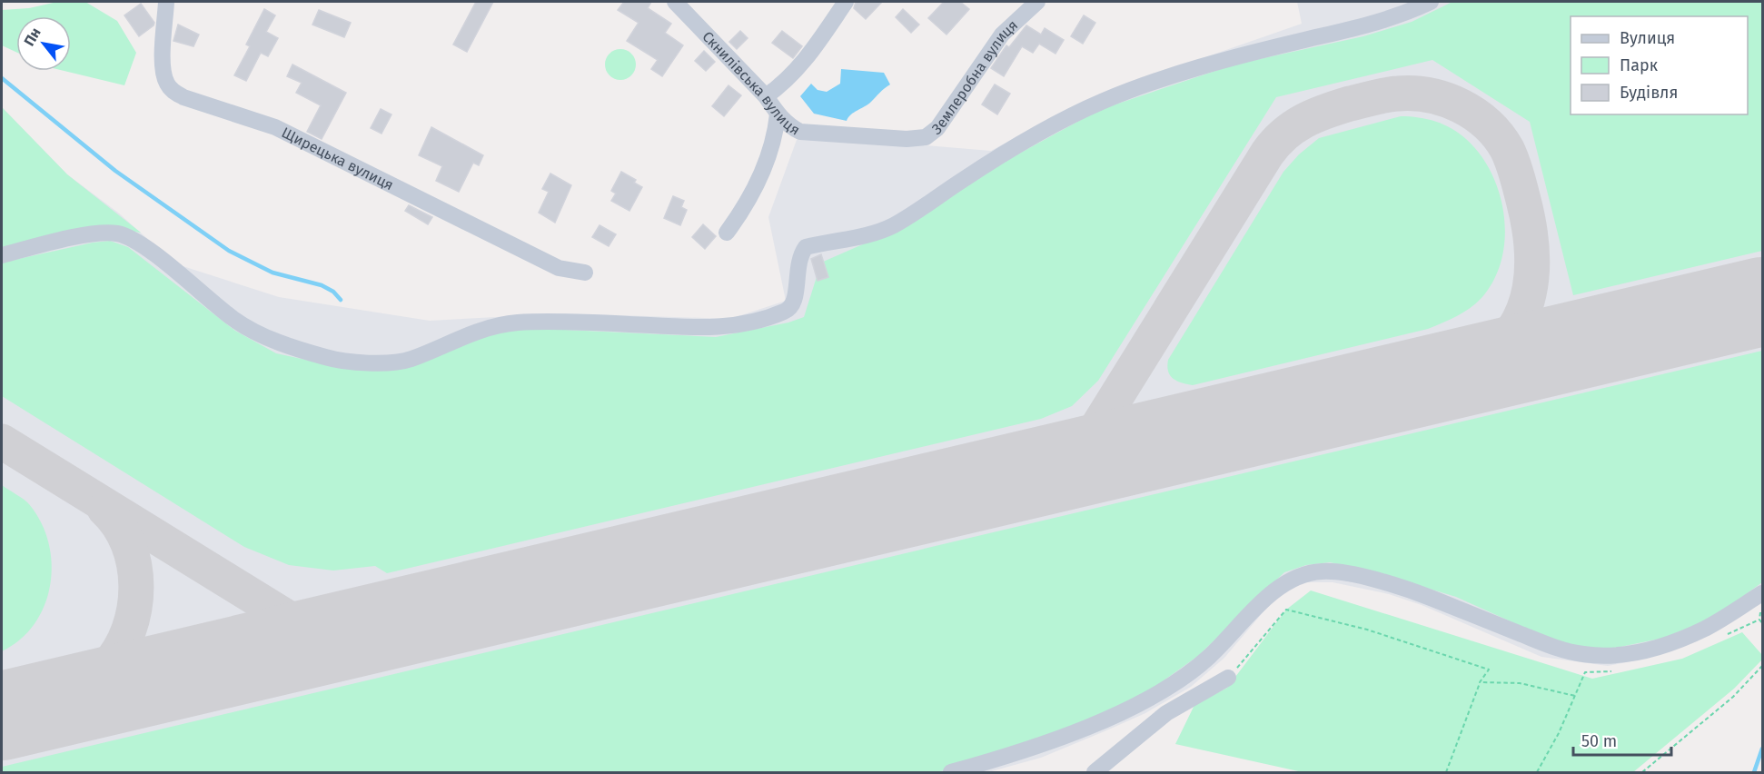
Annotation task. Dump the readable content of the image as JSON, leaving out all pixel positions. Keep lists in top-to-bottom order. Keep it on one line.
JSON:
{"streets":{"street":["Землеробна вулиця","Скнилівська вулиця","Щирецька вулиця"]},"crossings":[["Землеробна вулиця","Скнилівська вулиця"]],"legend":["Вулиця","Парк","Будівля"],"scale_bar":"50 m","north":"top left"}
